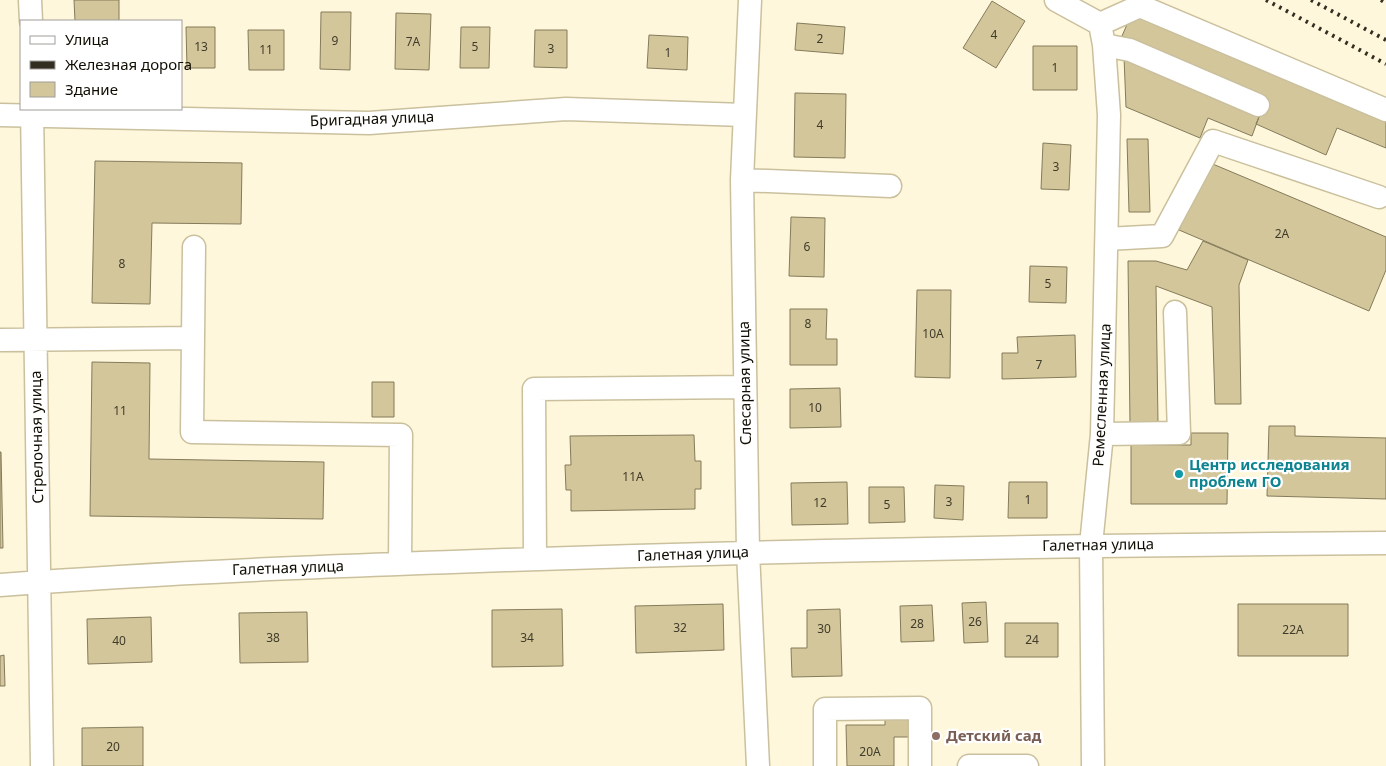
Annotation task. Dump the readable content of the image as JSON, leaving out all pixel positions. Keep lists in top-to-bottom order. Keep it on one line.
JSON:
{"streets":{"street":["Бригадная улица","Слесарная улица","Ремесленная улица","Стрелочная улица","Галетная улица"]},"crossings":[["Бригадная улица","Слесарная улица"],["Бригадная улица","Стрелочная улица"],["Слесарная улица","Галетная улица"],["Ремесленная улица","Галетная улица"],["Стрелочная улица","Галетная улица"]],"places":["Центр исследования проблем ГО","Детский сад"],"house_numbers":["4","2","9","7А","13","5","3","11","1","1","4","3","2А","6","8","5","8","10А","7","10","11","11А","1","3","12","5","26","28","32","30","22А","38","34","24","40","20","20А"],"legend":["Улица","Железная дорога","Здание"]}
